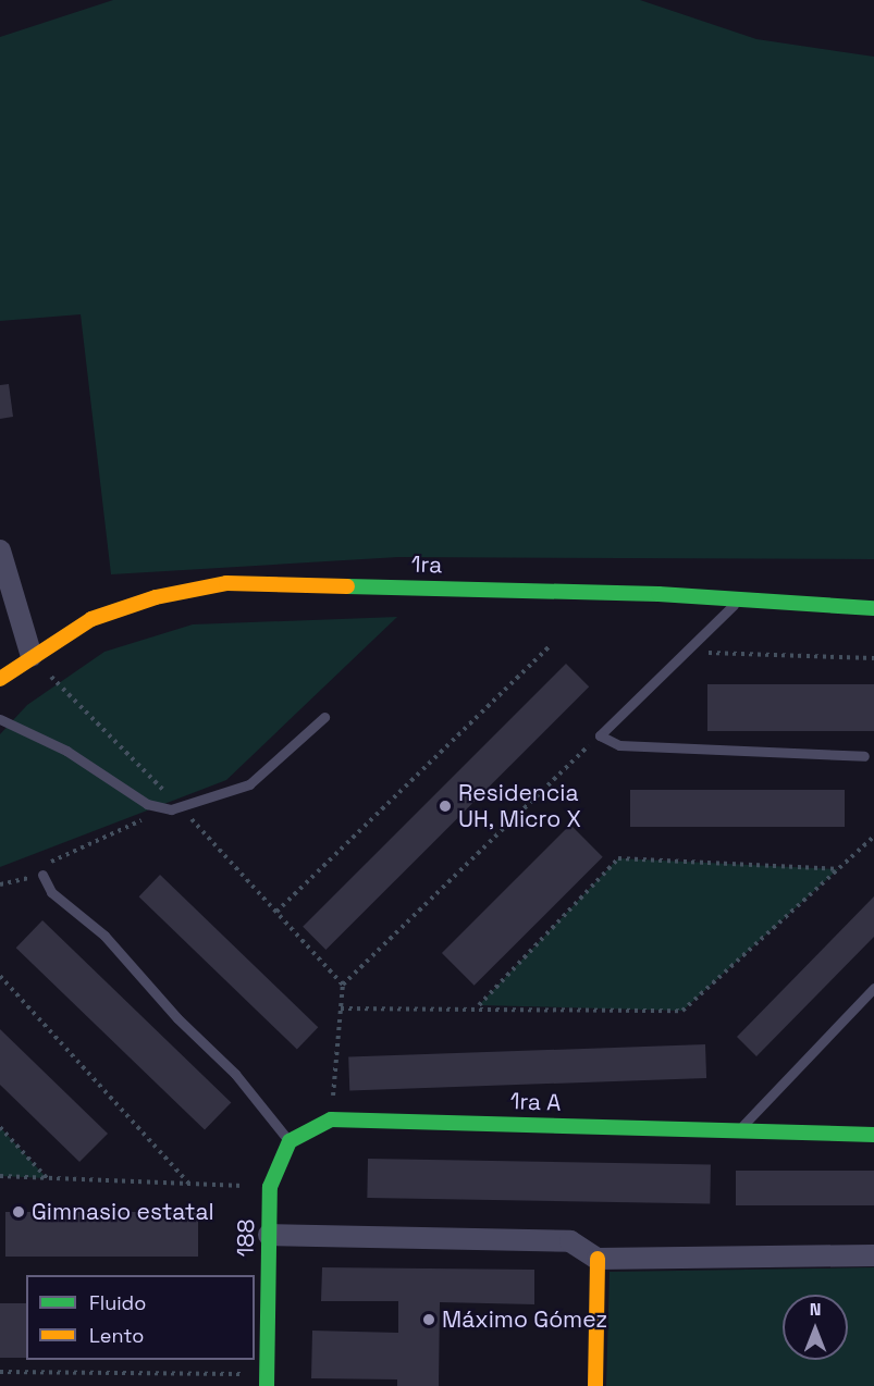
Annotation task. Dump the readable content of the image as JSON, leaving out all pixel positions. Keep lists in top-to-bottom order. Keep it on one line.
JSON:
{"streets":{"street":["1ra","1ra A","188"]},"places":["Residencia UH, Micro X","Gimnasio estatal","Máximo Gómez"],"legend":["Fluido","Lento"],"north":"top"}
